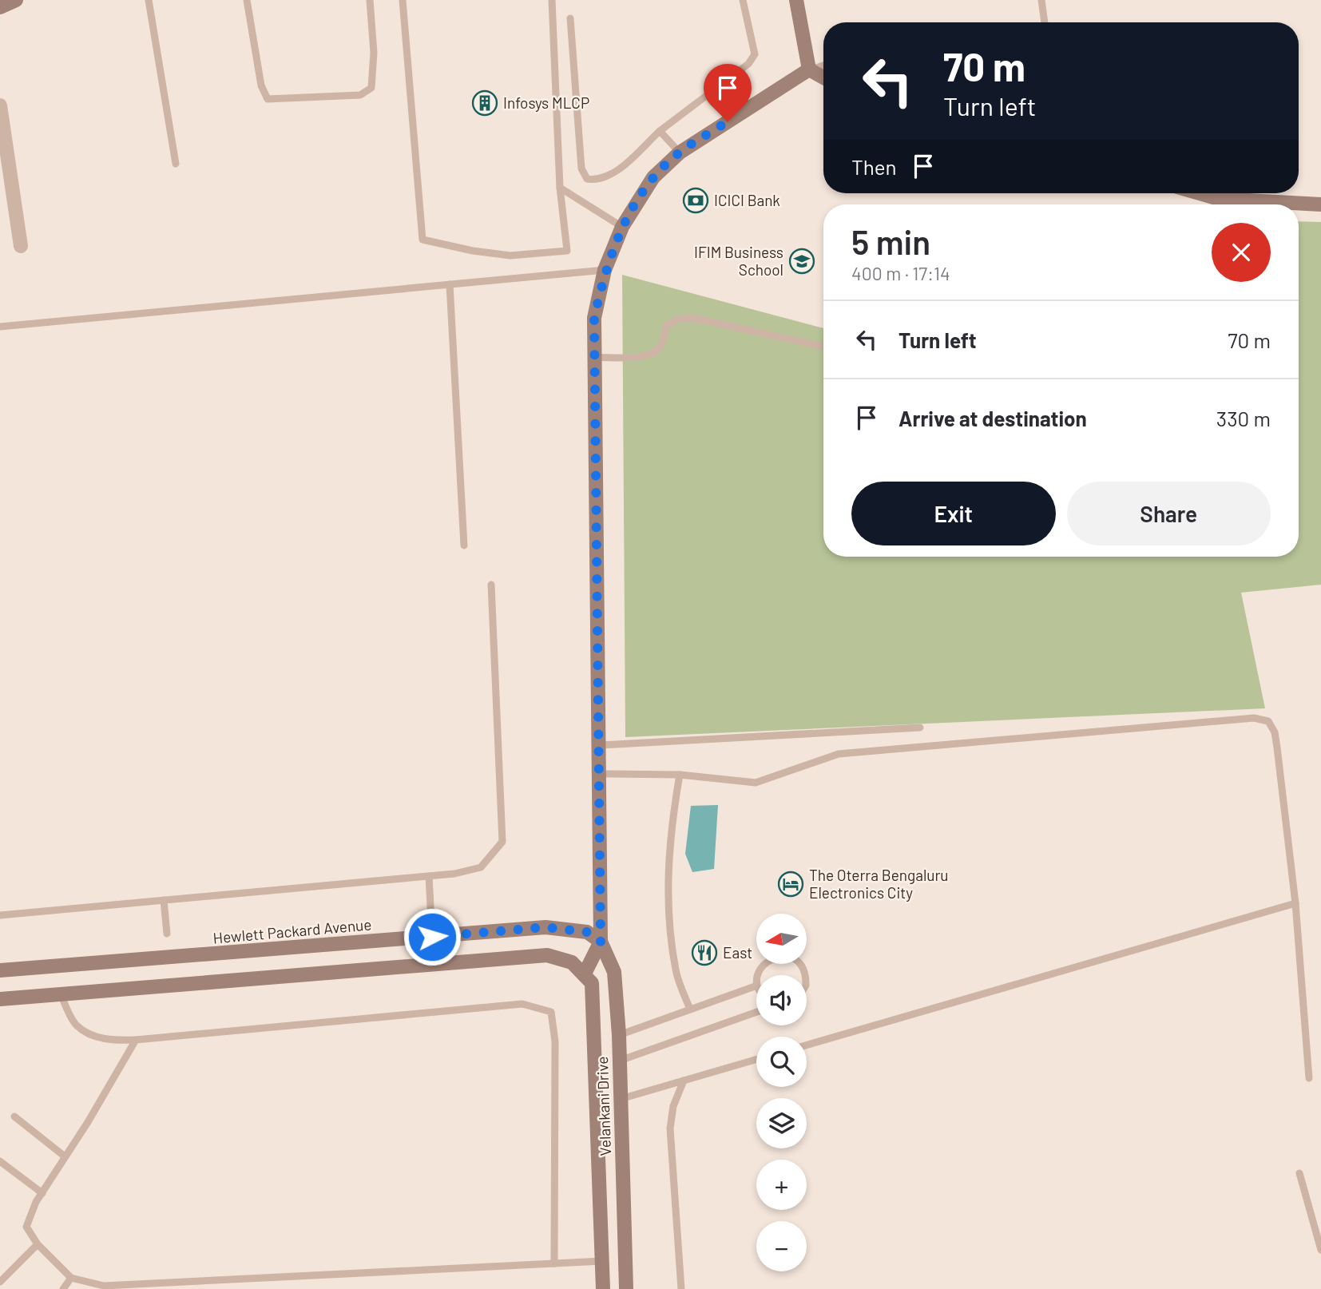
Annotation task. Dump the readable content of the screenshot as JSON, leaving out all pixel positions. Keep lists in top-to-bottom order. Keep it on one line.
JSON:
{"streets":{"street":["Hewlett Packard Avenue","Velankani Drive"]},"crossings":[["Hewlett Packard Avenue","Velankani Drive"]],"places":{"building":["Infosys MLCP"],"bank":["ICICI Bank"],"school or university":["IFIM Business School"],"hotel":["The Oterra Bengaluru Electronics City"],"restaurant":["East"]},"north":"left","page":{"turn":["70 m","Turn left"],"then":"Then","heading":["5 min","400 m · 17:14"],"list":[{"name":"Turn left","value":"70 m"},{"name":"Arrive at destination","value":"330 m"}],"buttons":["Exit","Share"],"map_buttons":["+","−"]}}
